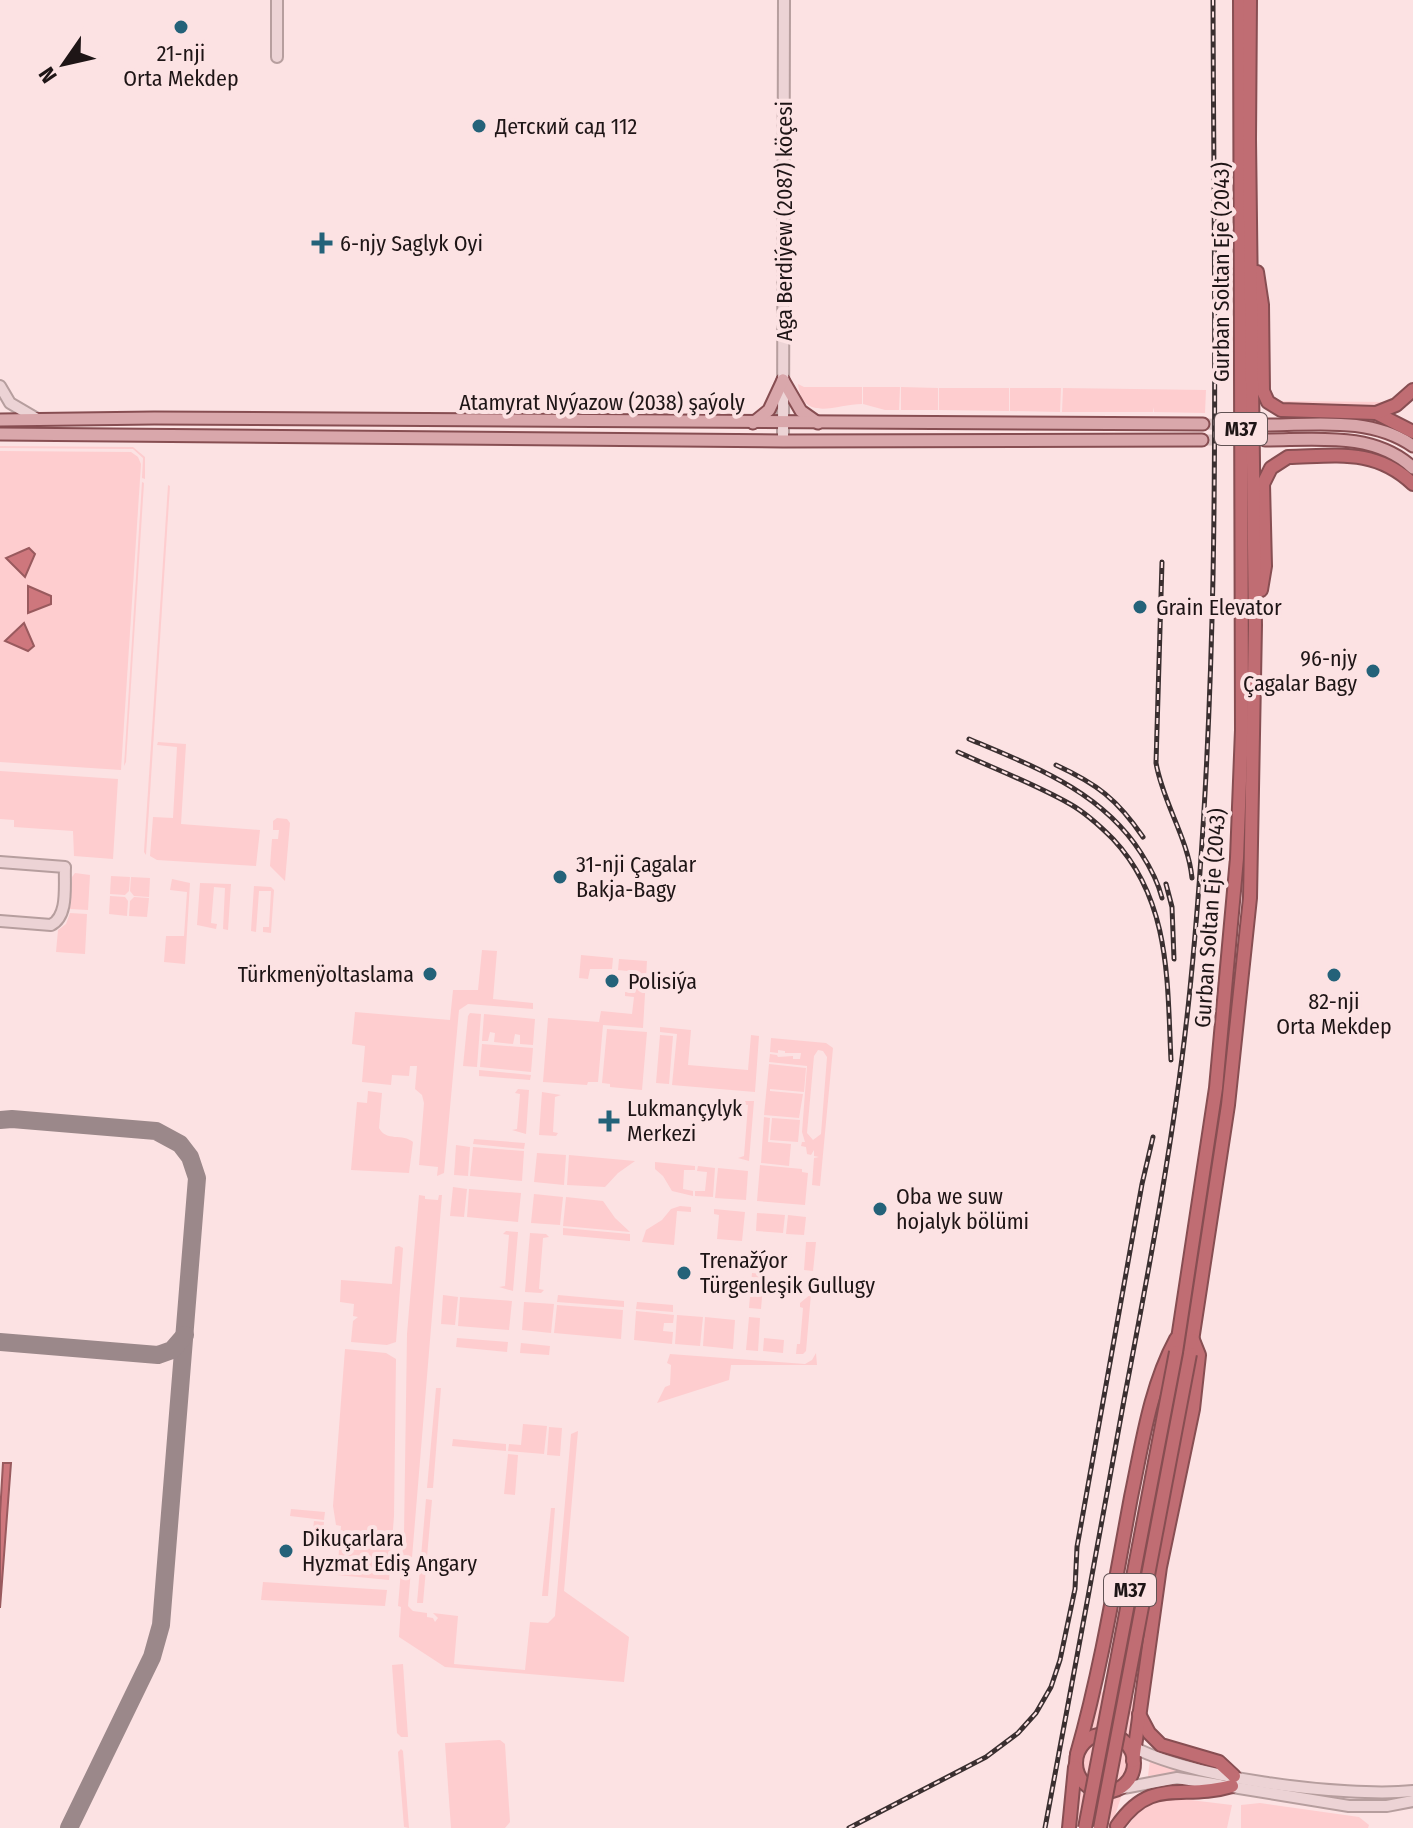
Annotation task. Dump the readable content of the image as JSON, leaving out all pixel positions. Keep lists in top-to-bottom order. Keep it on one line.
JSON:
{"streets":{"highway":["Gurban Soltan Eje (2043)","M37"],"main road":["Atamyrat Nyýazow (2038) şaýoly"],"street":["Aga Berdiýew (2087) köçesi"]},"crossings":[["Aga Berdiýew (2087) köçesi","Atamyrat Nyýazow (2038) şaýoly"]],"places":{"other":["21-nji Orta Mekdep","Детский сад 112","Grain Elevator","96-njy Çagalar Bagy","31-nji Çagalar Bakja-Bagy","Türkmenÿoltaslama","82-nji Orta Mekdep","Polisiýa","Oba we suw hojalyk bölümi","Trenažýor Türgenleşik Gullugy","Dikuçarlara Hyzmat Ediş Angary"],"health":["6-njy Saglyk Oyi","Lukmançylyk Merkezi"]},"north":"bottom left"}
